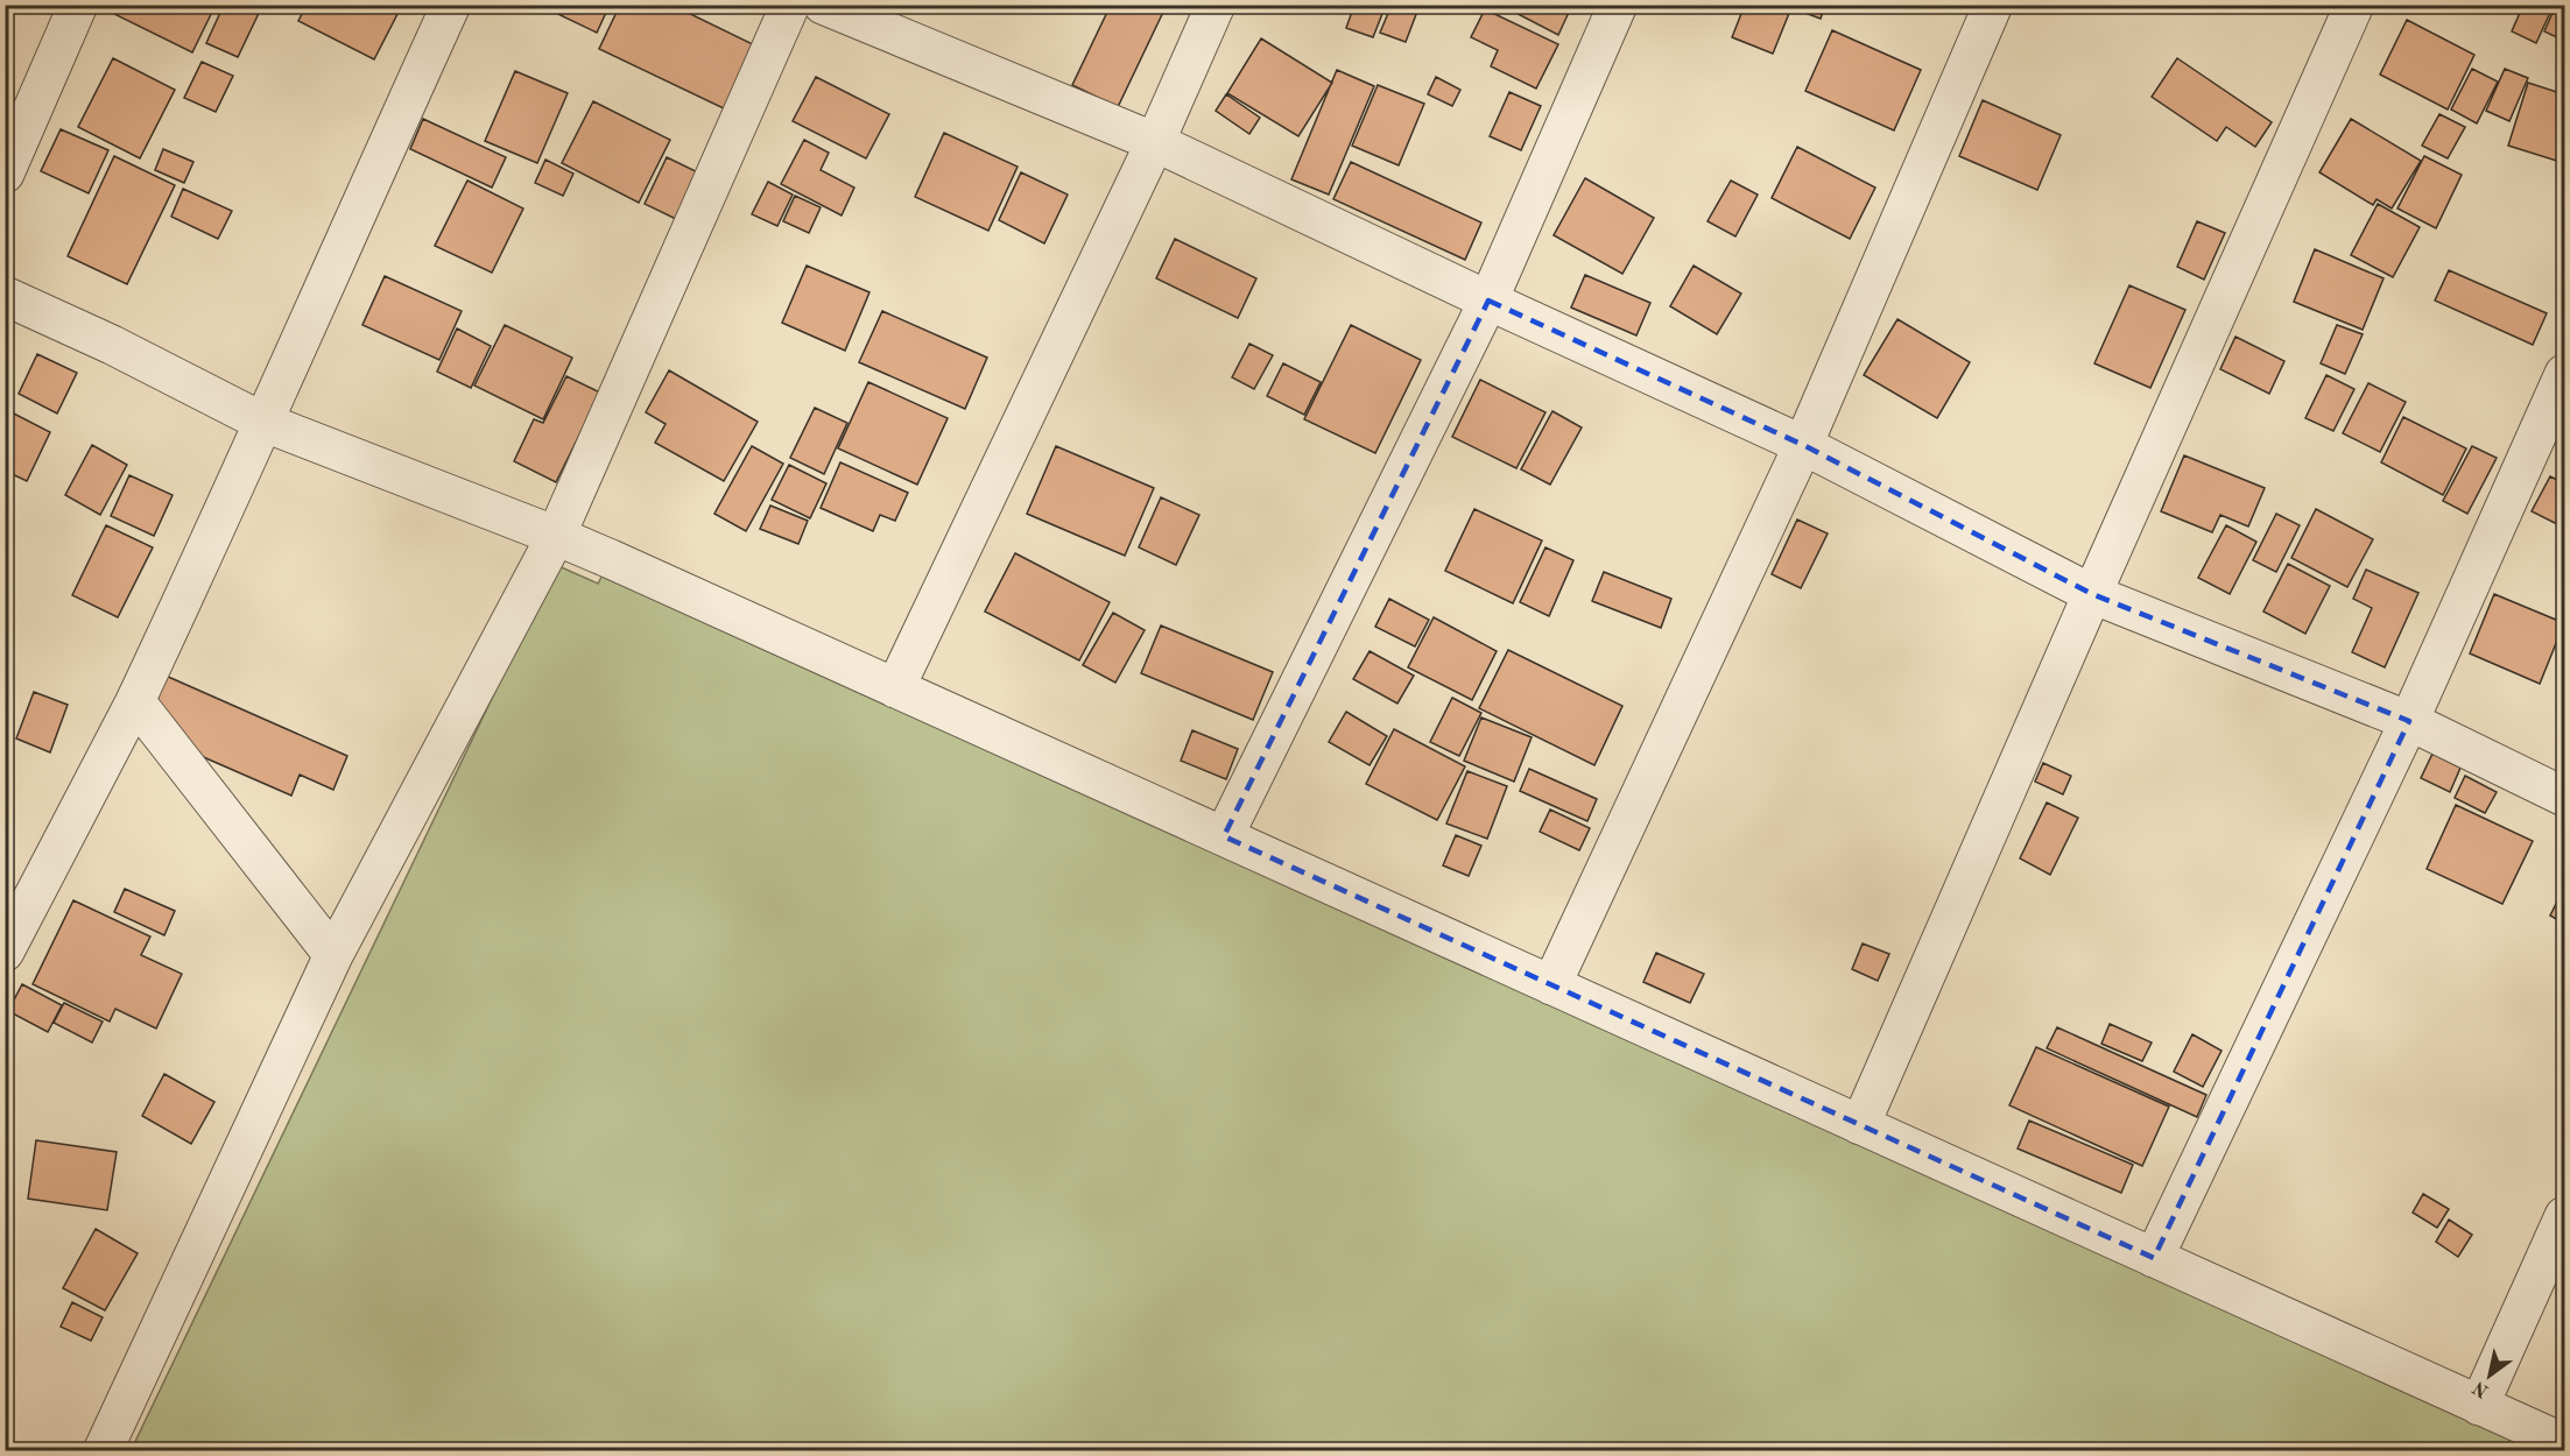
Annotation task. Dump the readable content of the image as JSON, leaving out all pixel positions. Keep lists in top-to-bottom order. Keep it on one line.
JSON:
{"north":"bottom left"}
